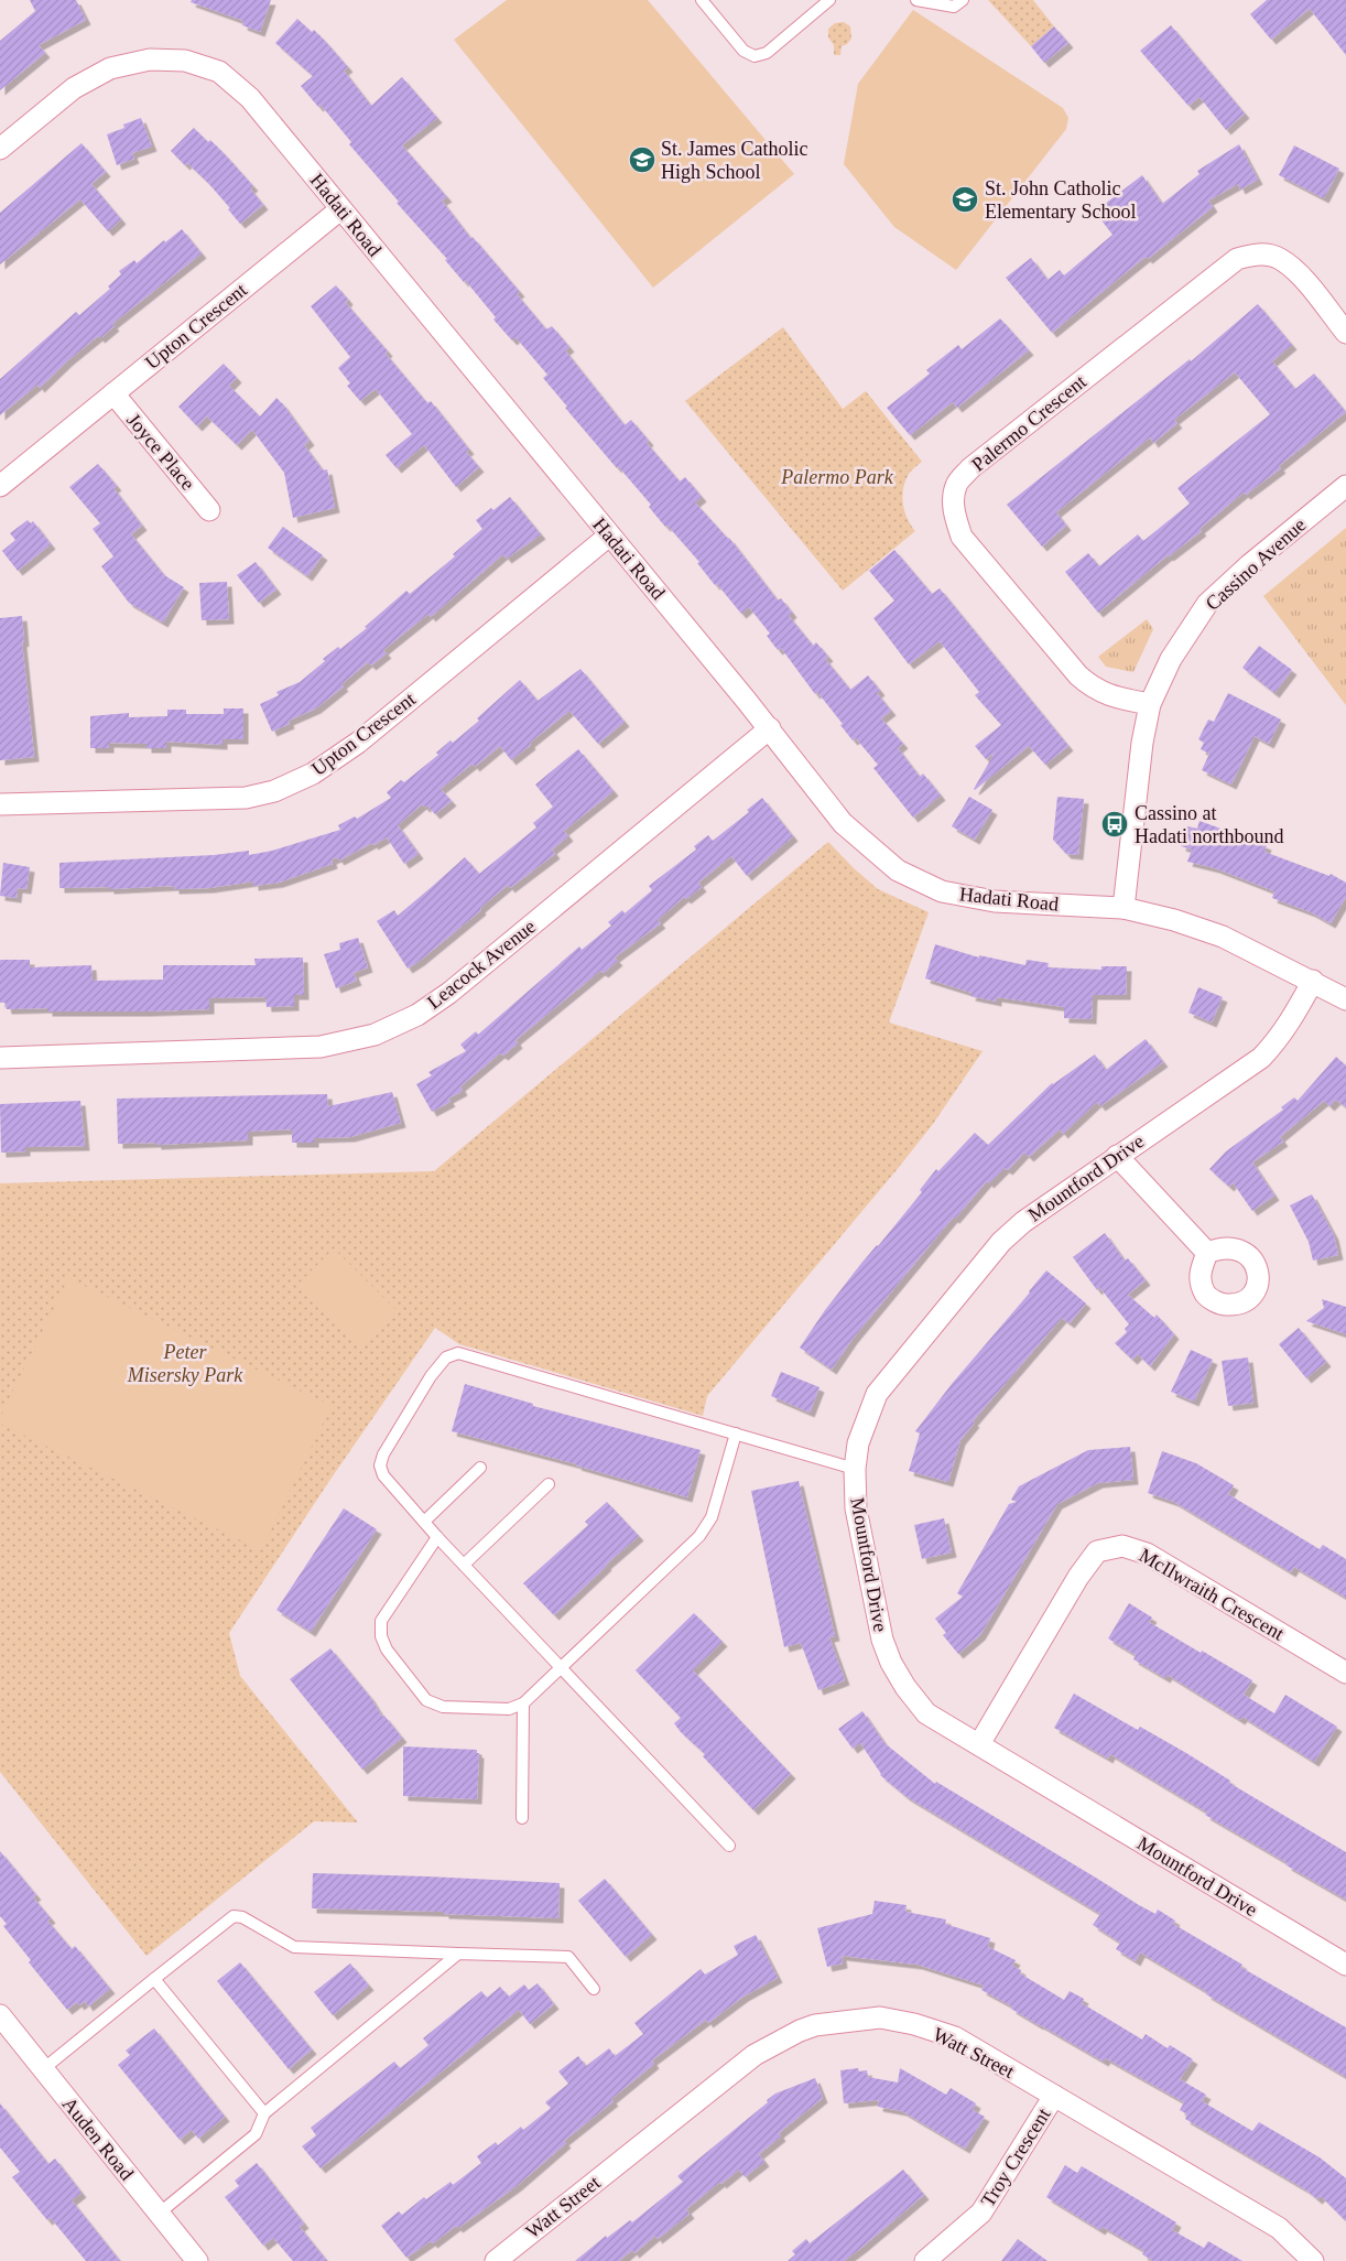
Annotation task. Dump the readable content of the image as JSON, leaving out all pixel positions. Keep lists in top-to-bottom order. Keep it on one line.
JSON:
{"streets":{"street":["Hadati Road","Upton Crescent","Palermo Crescent","Joyce Place","Cassino Avenue","Leacock Avenue","Mountford Drive","McIlwraith Crescent","Watt Street","Auden Road","Troy Crescent"]},"crossings":[["Hadati Road","Upton Crescent"],["Hadati Road","Cassino Avenue"],["Hadati Road","Leacock Avenue"],["Hadati Road","Mountford Drive"],["Upton Crescent","Joyce Place"],["Palermo Crescent","Cassino Avenue"],["Mountford Drive","McIlwraith Crescent"],["Watt Street","Troy Crescent"]],"parks":["Palermo Park","Peter Misersky Park"],"places":{"school or university":["St. James Catholic High School","St. John Catholic Elementary School"],"bus stop":["Cassino at Hadati northbound"]}}
